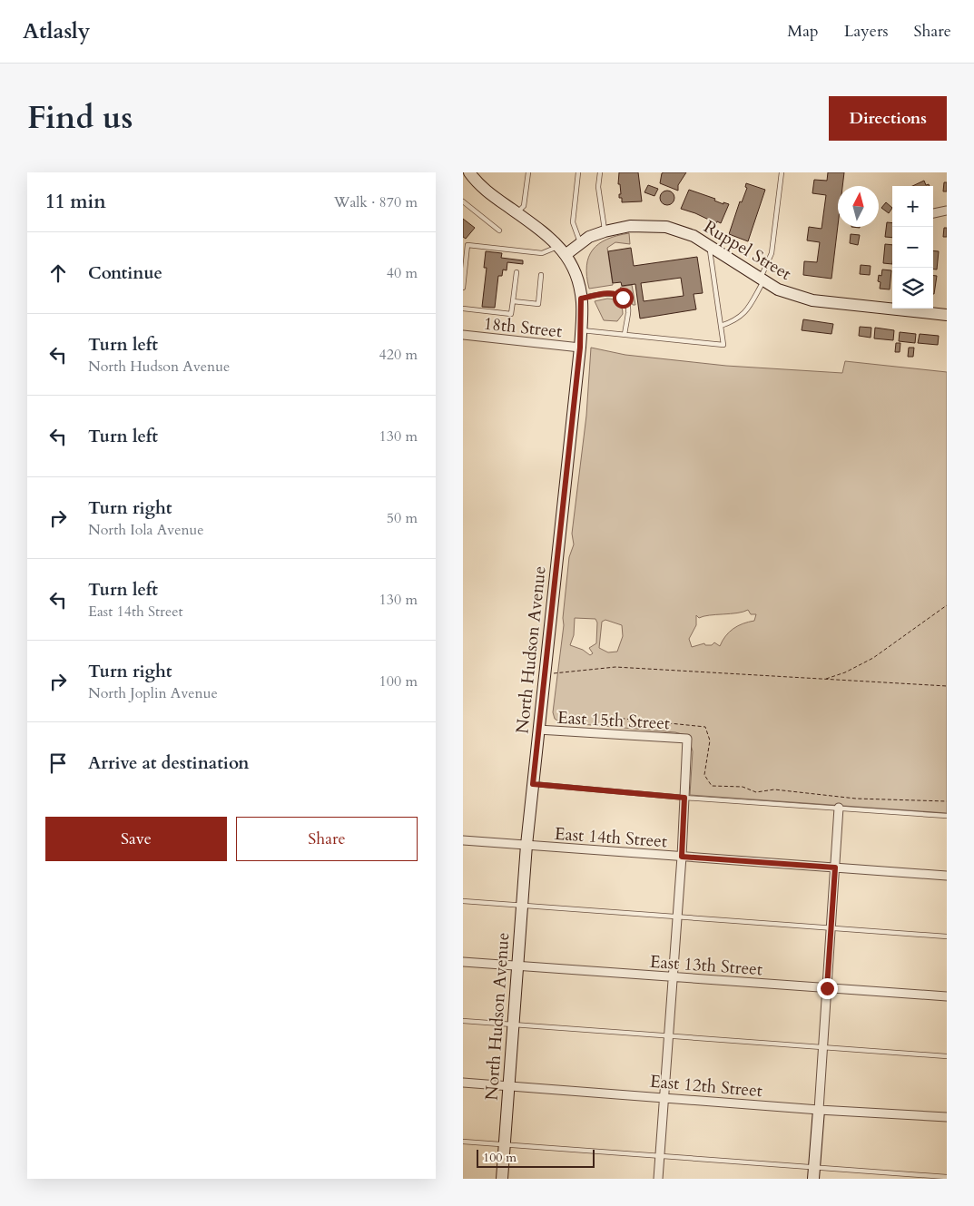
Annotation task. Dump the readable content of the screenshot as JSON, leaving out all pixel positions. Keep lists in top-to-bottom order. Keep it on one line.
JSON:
{"streets":{"main road":["Ruppel Street","North Hudson Avenue"],"street":["18th Street","East 15th Street","East 14th Street","East 13th Street","East 12th Street"]},"crossings":[["Ruppel Street","North Hudson Avenue"],["18th Street","North Hudson Avenue"],["North Hudson Avenue","East 15th Street"],["North Hudson Avenue","East 14th Street"],["North Hudson Avenue","East 13th Street"],["North Hudson Avenue","East 12th Street"]],"scale_bar":"100 m","north":"top","page":{"header":"Atlasly","nav":["Map","Layers","Share"],"title":"Find us","buttons":["Directions",["Save","Share"]],"heading":["11 min","Walk · 870 m"],"map_buttons":["+","−"],"list":[["Continue","40 m"],["Turn left","North Hudson Avenue","420 m"],["Turn left","130 m"],["Turn right","North Iola Avenue","50 m"],["Turn left","East 14th Street","130 m"],["Turn right","North Joplin Avenue","100 m"],"Arrive at destination"],"scale":"100 m"}}
